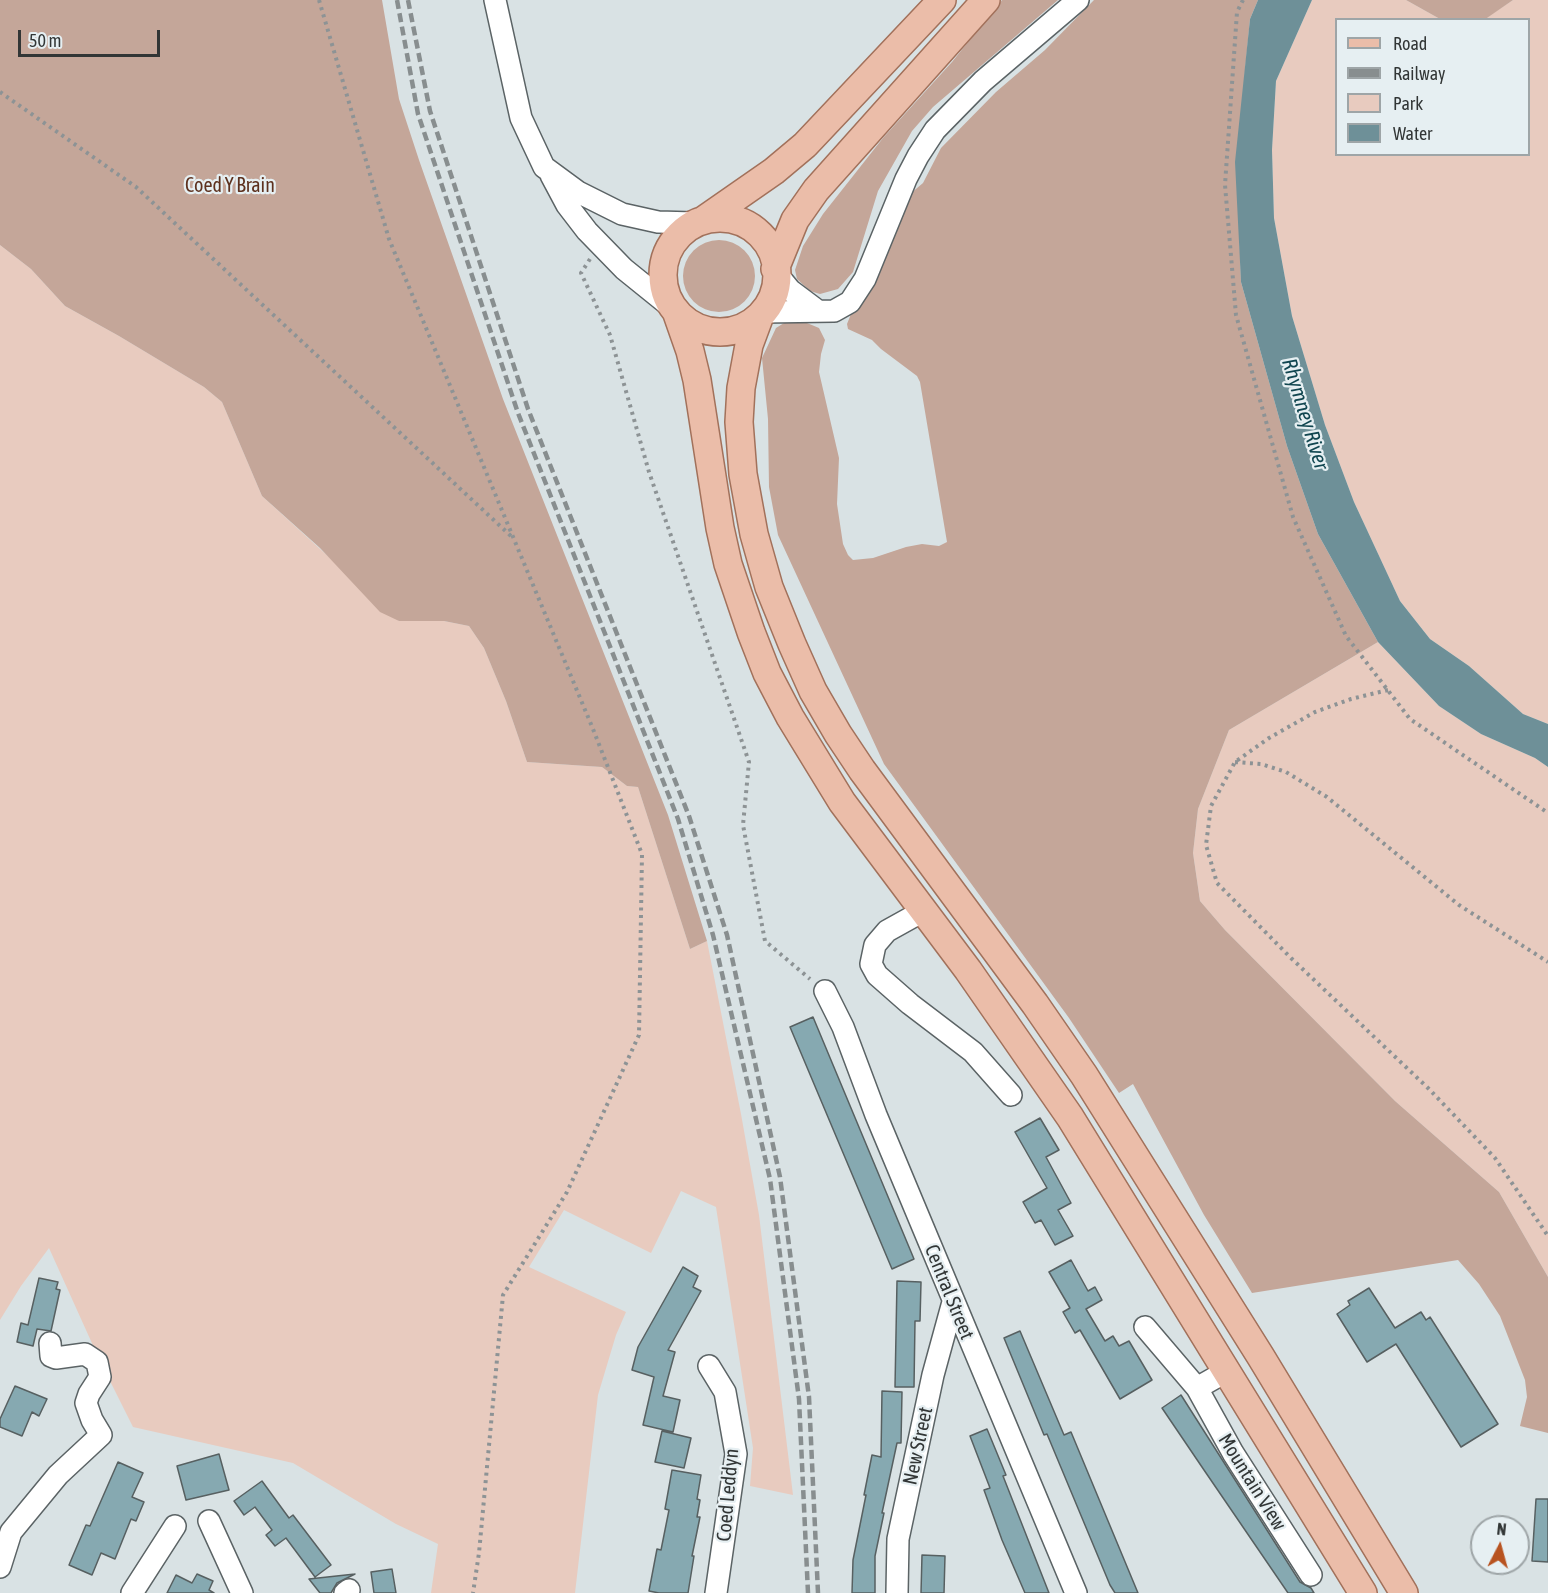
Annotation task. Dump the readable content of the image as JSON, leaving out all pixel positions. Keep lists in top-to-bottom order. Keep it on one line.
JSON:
{"streets":{"street":["Central Street","New Street","Mountain View","Coed Leddyn"]},"crossings":[["Central Street","New Street"]],"water":["Rhymney River"],"parks":["Coed Y Brain"],"legend":["Road","Railway","Park","Water"],"scale_bar":"50 m","north":"top"}
